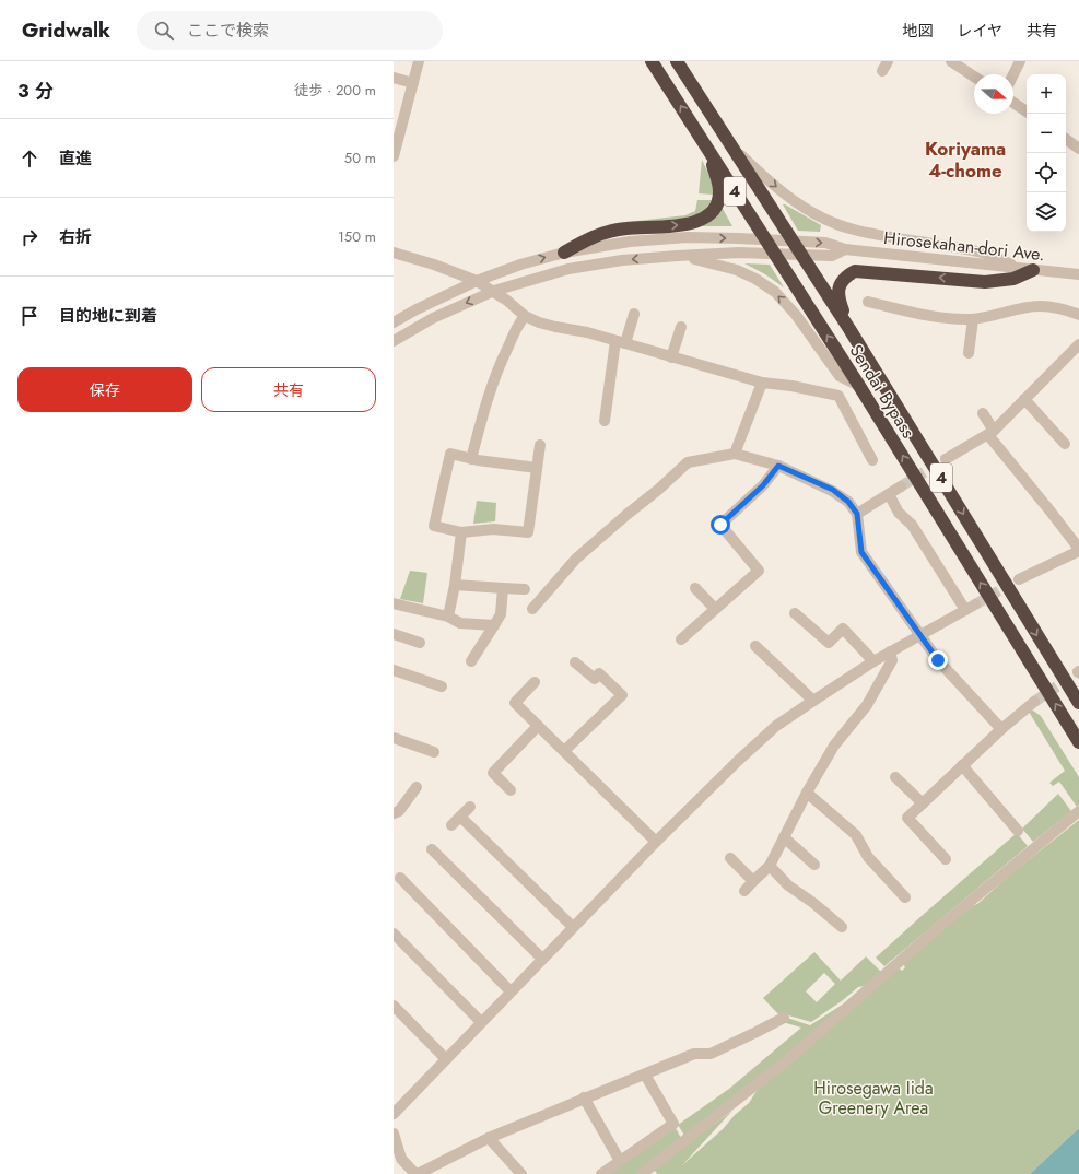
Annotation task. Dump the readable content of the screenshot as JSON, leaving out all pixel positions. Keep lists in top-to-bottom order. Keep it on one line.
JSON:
{"streets":{"highway":["4","Sendai Bypass"],"street":["Hirosekahan-dori Ave."]},"crossings":[["Hirosekahan-dori Ave.","Sendai Bypass"]],"districts":["Koriyama 4-chome"],"parks":["Hirosegawa Iida Greenery Area"],"north":"right","page":{"header":"Gridwalk","search":"ここで検索","nav":["地図","レイヤ","共有"],"heading":["3 分","徒歩 · 200 m"],"map_buttons":["+","−"],"list":[["直進","50 m"],["右折","150 m"],"目的地に到着"],"buttons":["保存","共有"]}}
